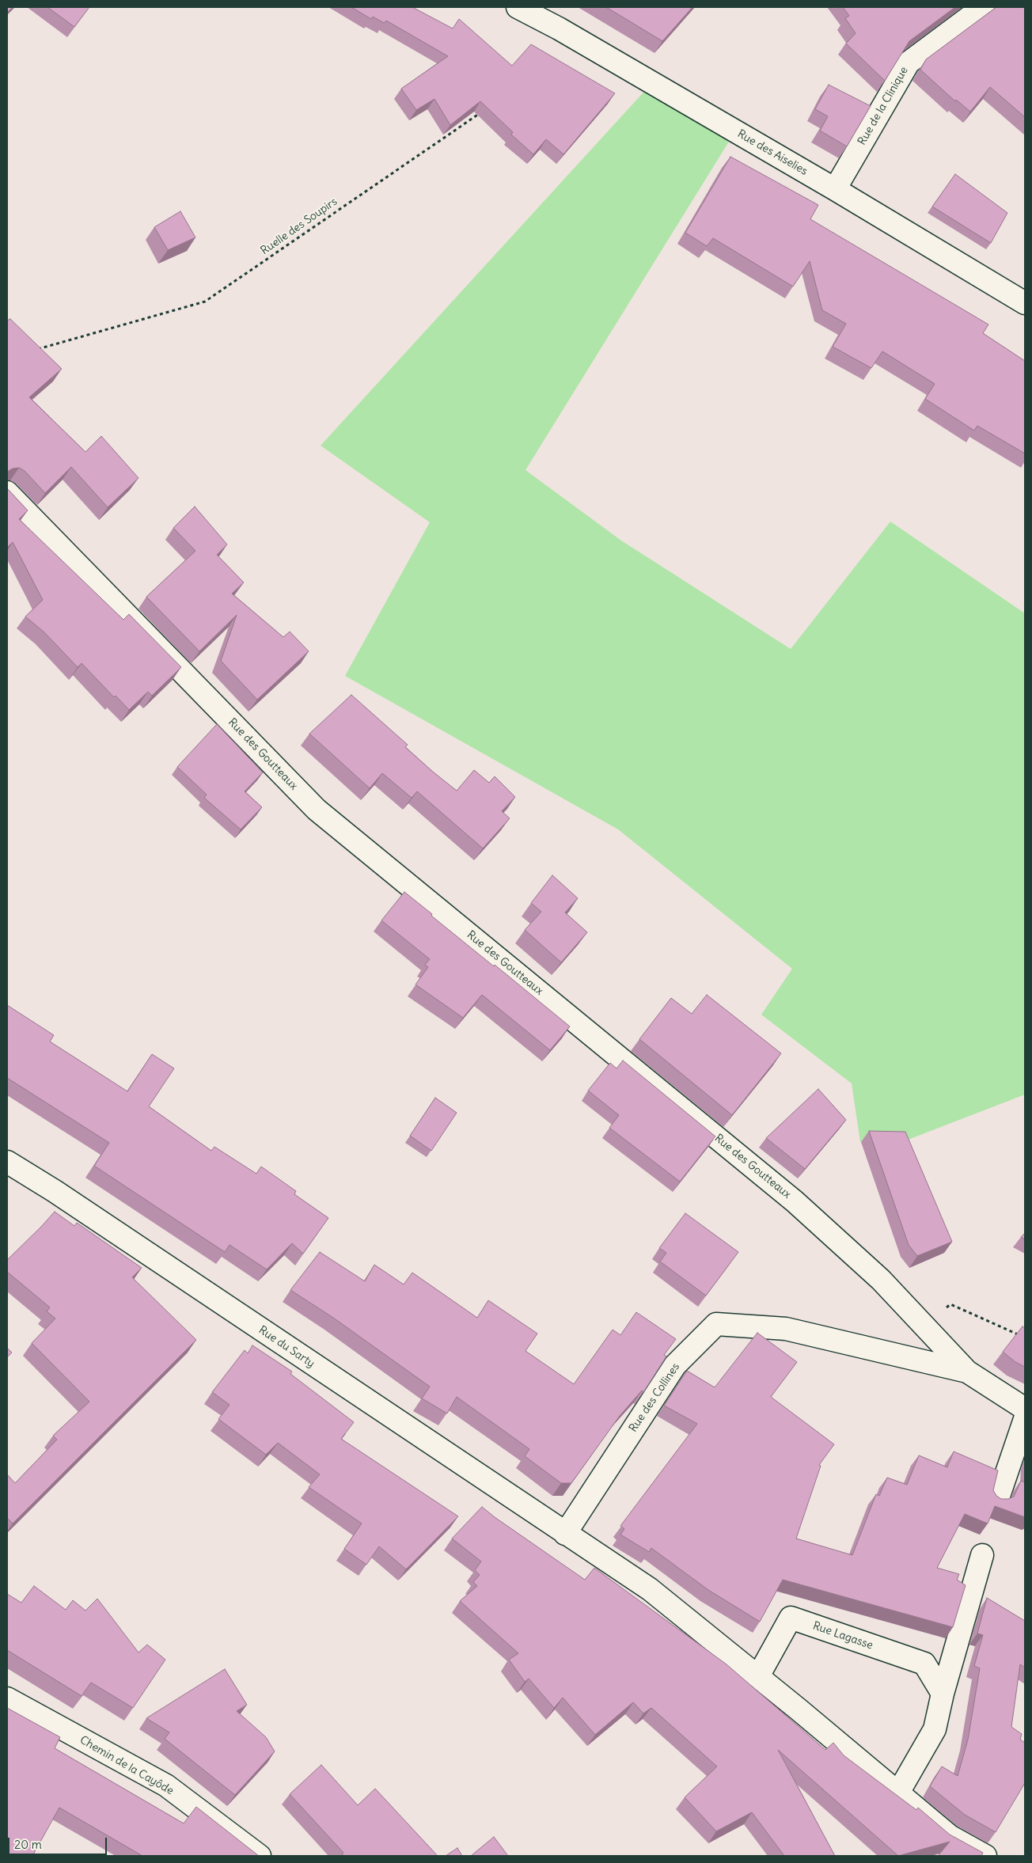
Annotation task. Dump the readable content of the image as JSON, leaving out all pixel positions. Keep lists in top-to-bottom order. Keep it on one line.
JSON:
{"streets":{"street":["Rue de la Clinique","Rue des Aiselies","Rue des Goutteaux","Rue du Sarty","Rue des Collines","Rue Lagasse","Chemin de la Cayôde"],"path":["Ruelle des Soupirs"]},"crossings":[["Rue de la Clinique","Rue des Aiselies"],["Rue des Goutteaux","Rue des Collines"],["Rue du Sarty","Rue des Collines"]],"scale_bar":"20 m"}
